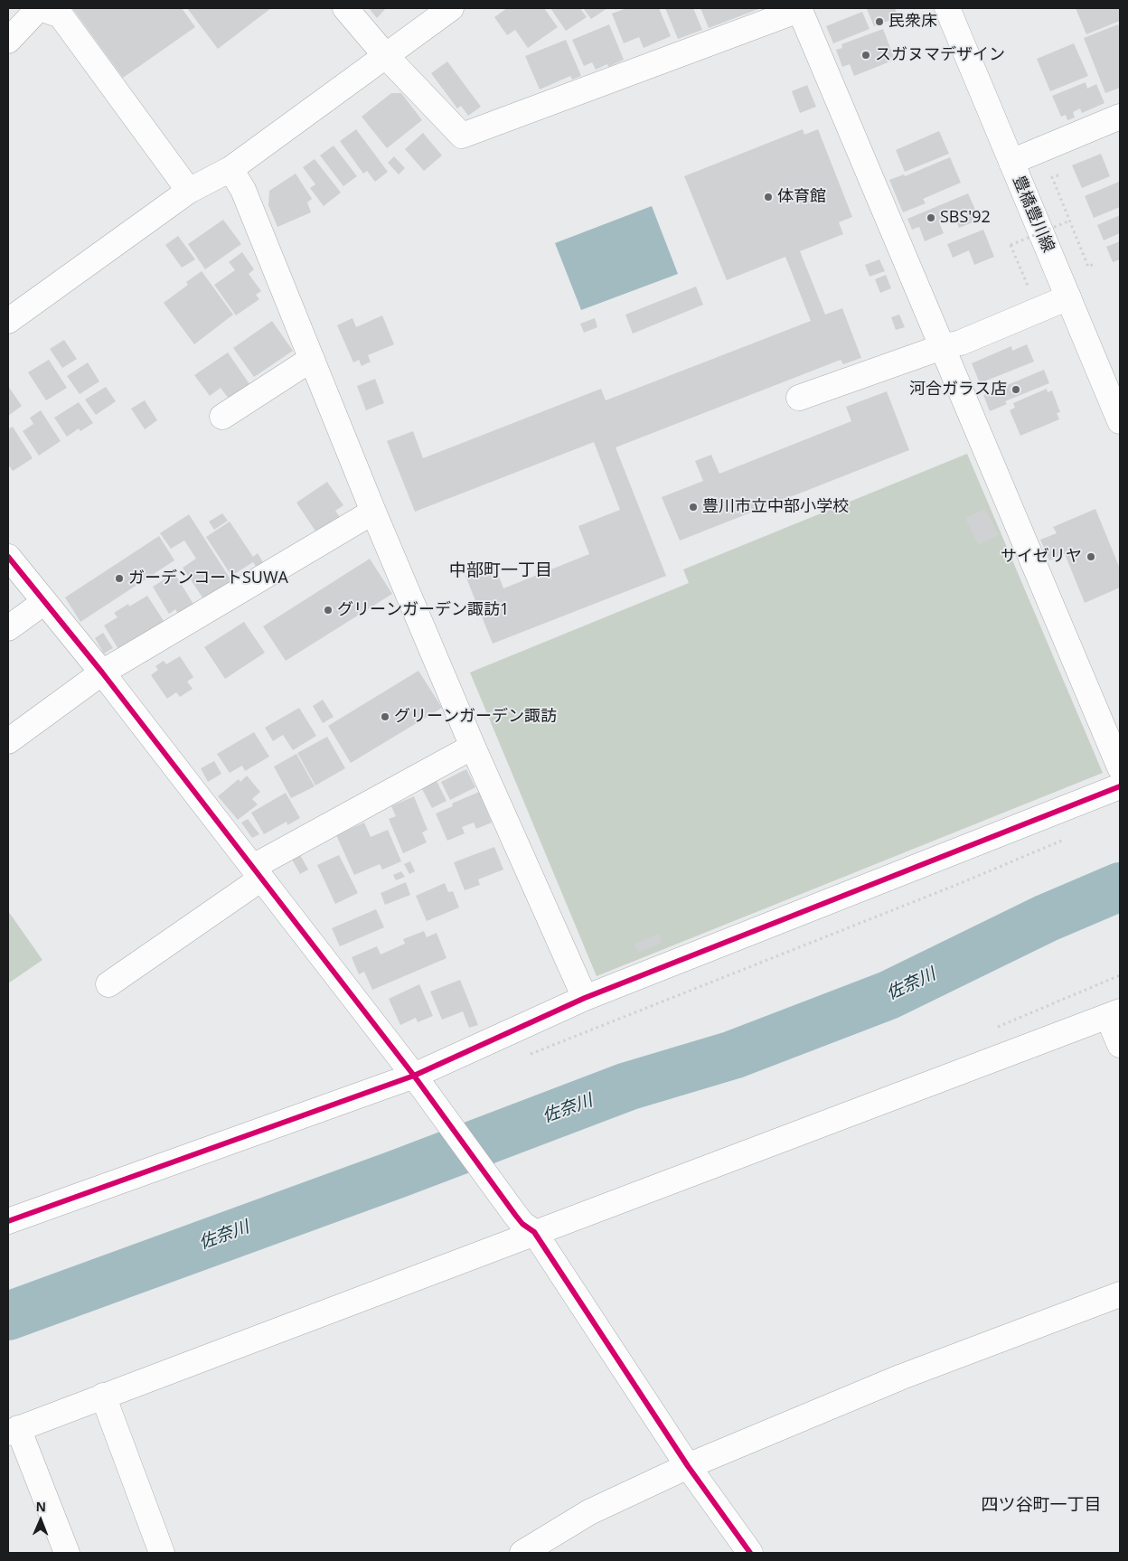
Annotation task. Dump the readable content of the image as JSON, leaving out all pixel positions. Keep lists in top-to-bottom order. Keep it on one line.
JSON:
{"streets":{"street":["豊橋豊川線"]},"districts":["中部町一丁目","四ツ谷町一丁目"],"water":["佐奈川"],"places":["民衆床","スガヌマデザイン","体育館","SBS'92","河合ガラス店","豊川市立中部小学校","サイゼリヤ","ガーデンコートSUWA","グリーンガーデン諏訪1","グリーンガーデン諏訪"],"north":"top"}
